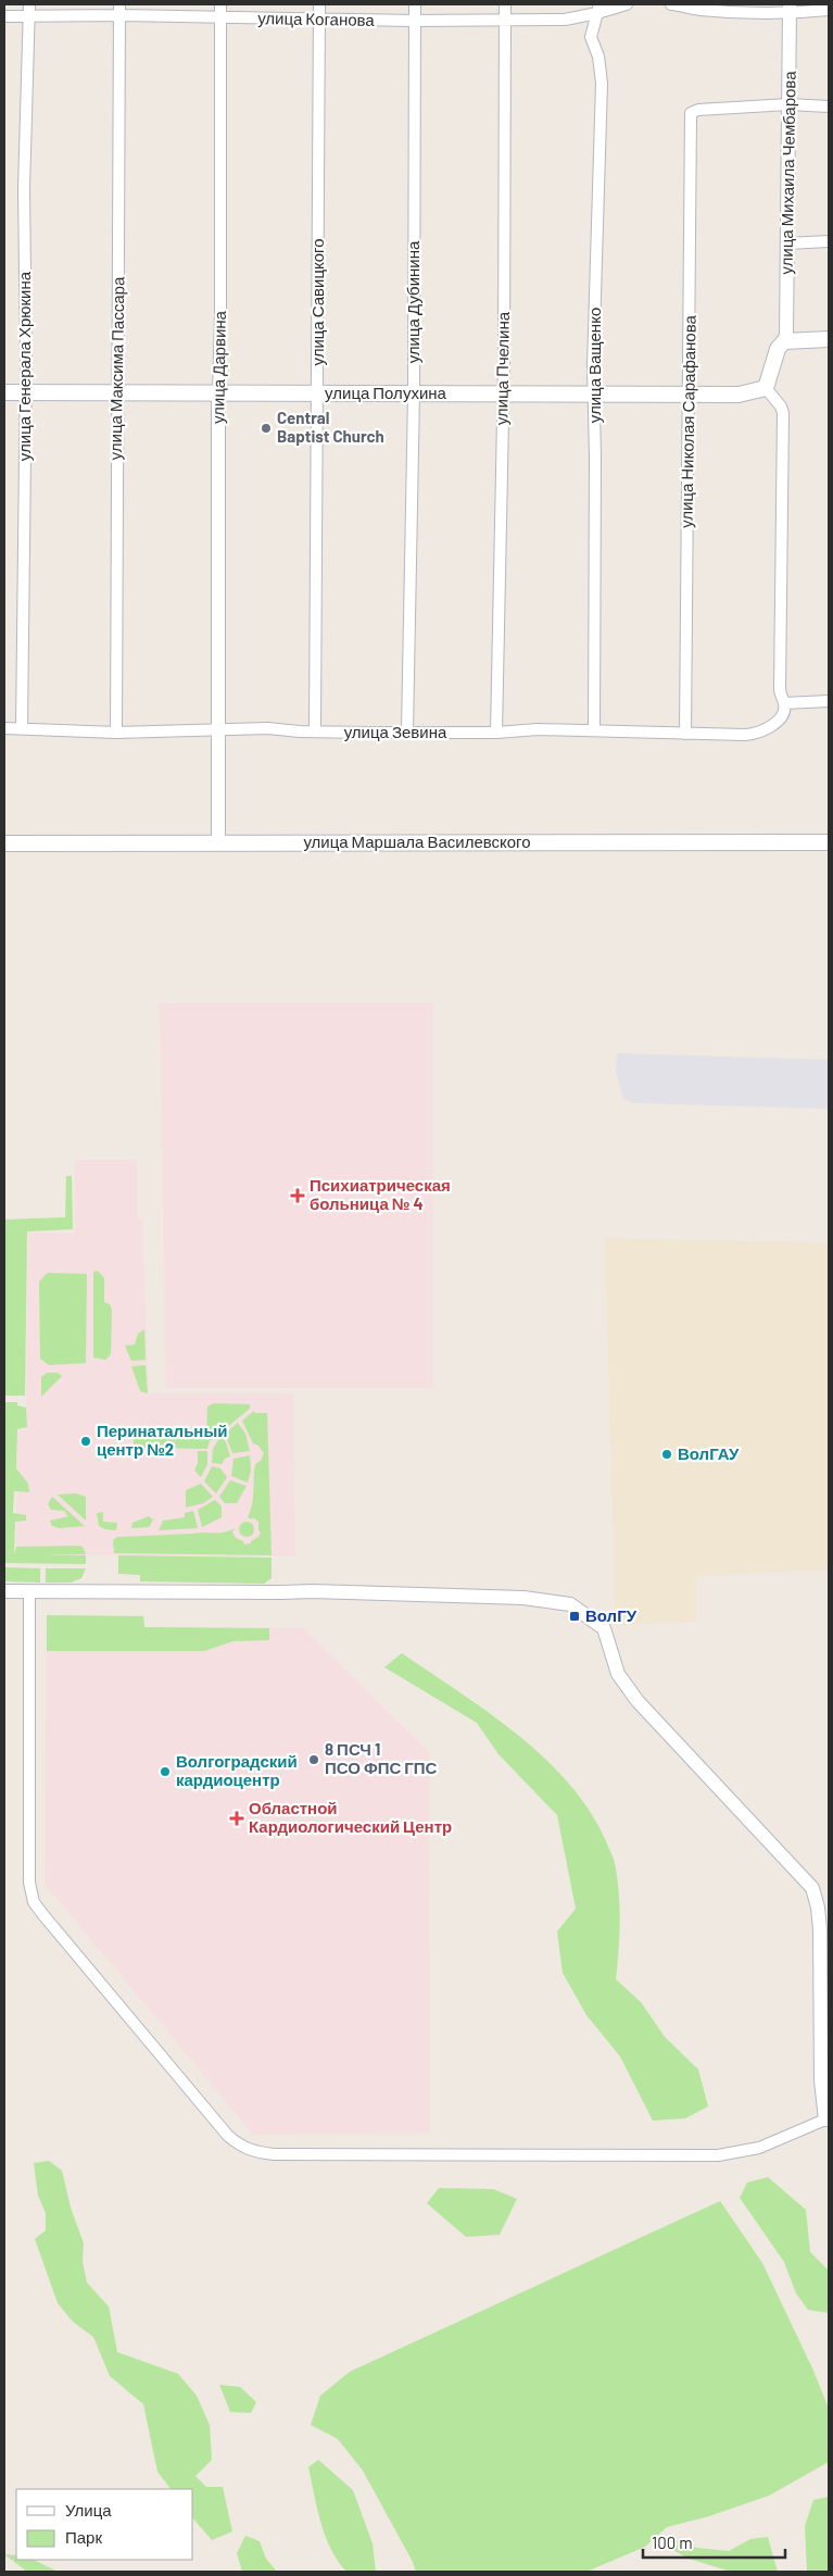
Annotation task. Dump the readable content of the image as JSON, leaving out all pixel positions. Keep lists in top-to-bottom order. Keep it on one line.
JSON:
{"streets":{"main road":["улица Полухина","улица Маршала Василевского"],"street":["улица Коганова","улица Михаила Чембарова","улица Савицкого","улица Дубинина","улица Ващенко","улица Генерала Хрюкина","улица Дарвина","улица Максима Пассара","улица Пчелина","улица Николая Сарафанова","улица Зевина"]},"crossings":[["улица Коганова","улица Савицкого"],["улица Коганова","улица Дубинина"],["улица Коганова","улица Ващенко"],["улица Коганова","улица Генерала Хрюкина"],["улица Коганова","улица Дарвина"],["улица Коганова","улица Максима Пассара"],["улица Коганова","улица Пчелина"],["улица Михаила Чембарова","улица Николая Сарафанова"],["улица Савицкого","улица Полухина"],["улица Савицкого","улица Зевина"],["улица Дубинина","улица Полухина"],["улица Дубинина","улица Зевина"],["улица Ващенко","улица Полухина"],["улица Ващенко","улица Зевина"],["улица Генерала Хрюкина","улица Полухина"],["улица Генерала Хрюкина","улица Зевина"],["улица Дарвина","улица Полухина"],["улица Дарвина","улица Зевина"],["улица Дарвина","улица Маршала Василевского"],["улица Максима Пассара","улица Полухина"],["улица Максима Пассара","улица Зевина"],["улица Пчелина","улица Полухина"],["улица Пчелина","улица Зевина"],["улица Полухина","улица Николая Сарафанова"],["улица Николая Сарафанова","улица Зевина"]],"places":{"other":["Central Baptist Church","Перинатальный центр №2","ВолГАУ","8 ПСЧ 1 ПСО ФПС ГПС","Волгоградский кардиоцентр"],"health":["Психиатрическая больница № 4","Областной Кардиологический Центр"],"transit":["ВолГУ"]},"legend":["Улица","Парк"],"scale_bar":"100 m"}
